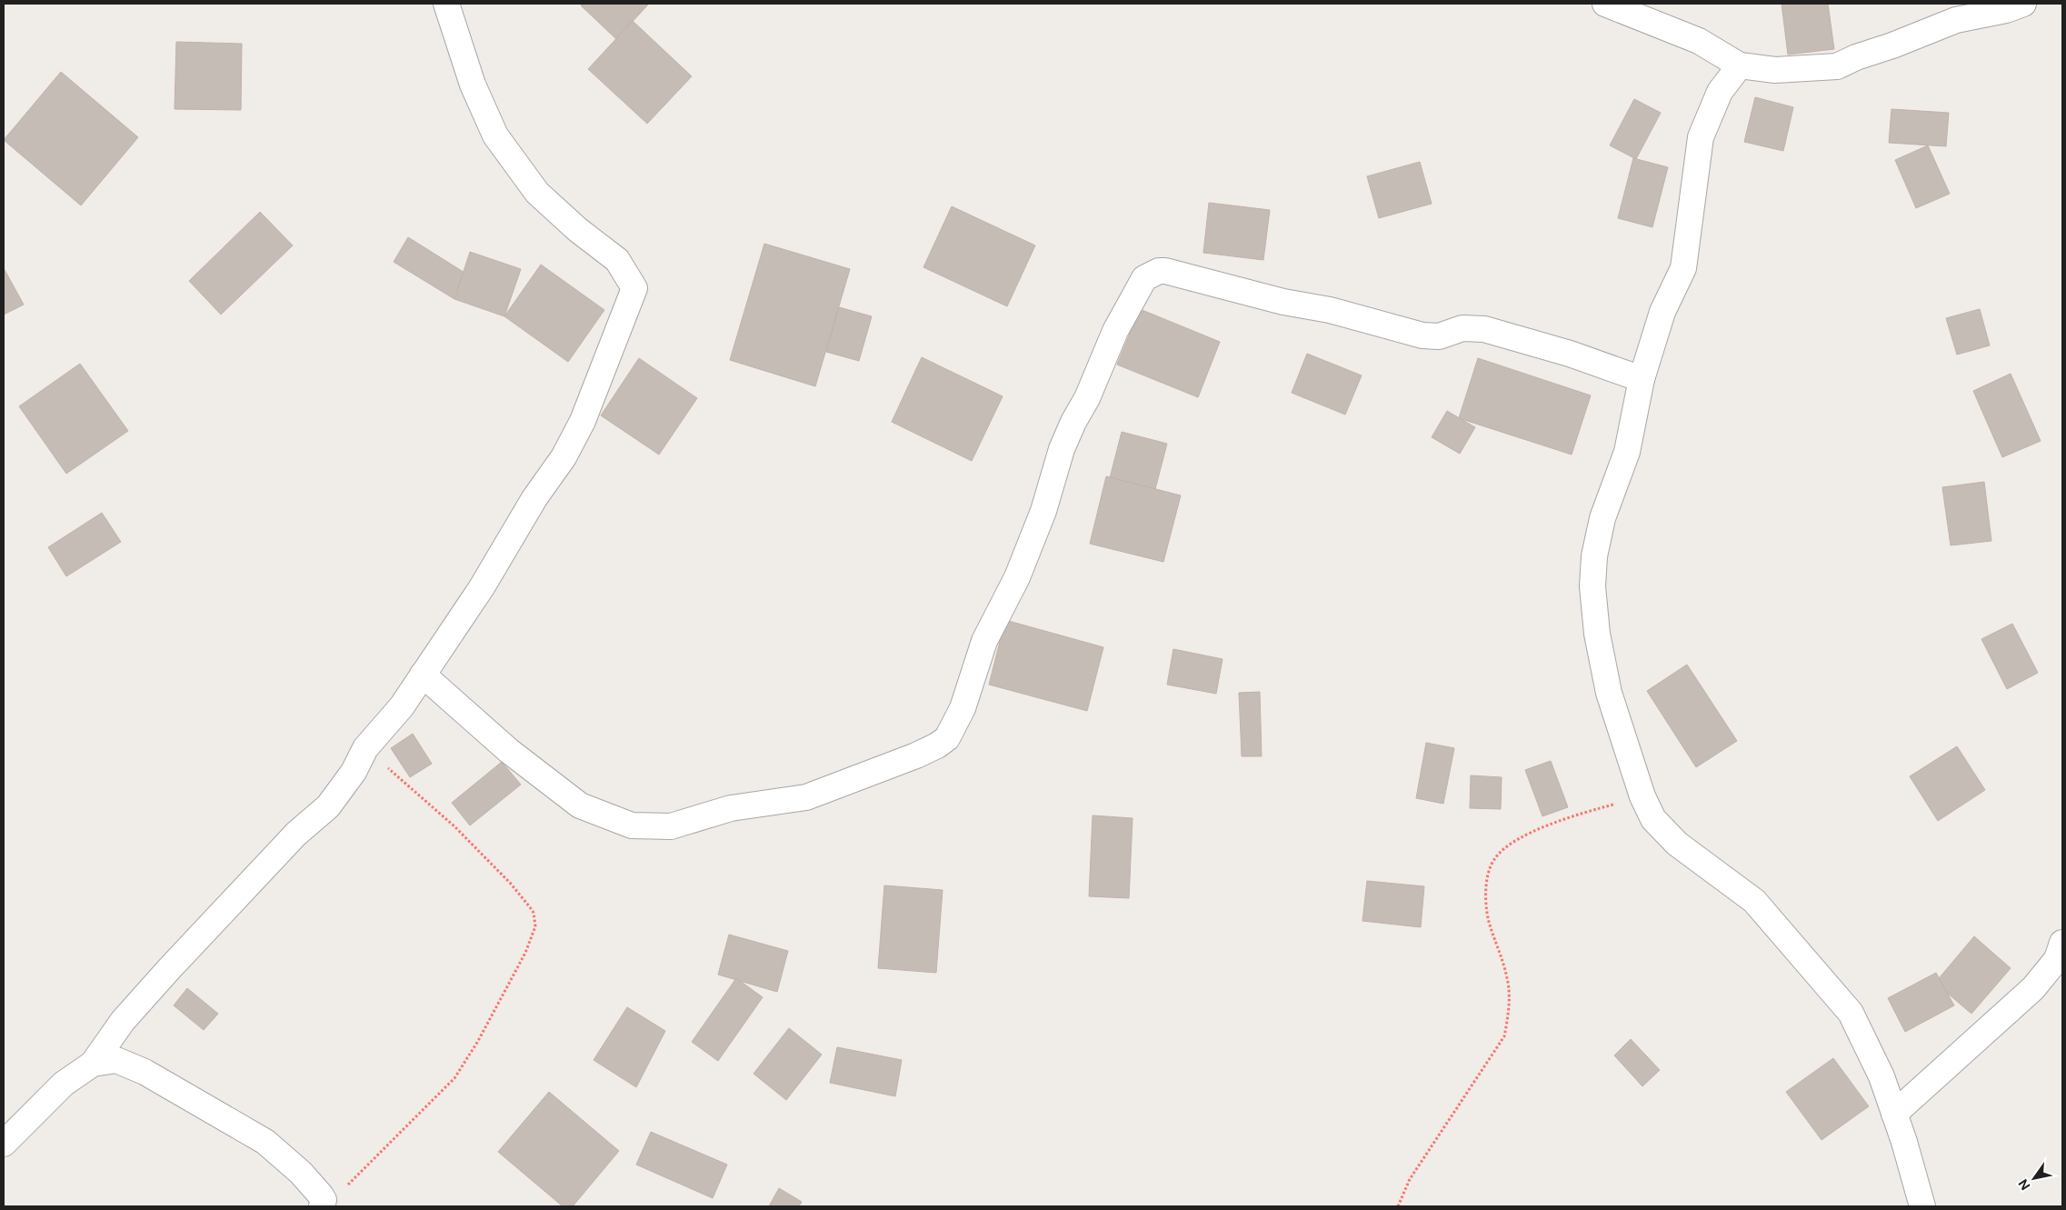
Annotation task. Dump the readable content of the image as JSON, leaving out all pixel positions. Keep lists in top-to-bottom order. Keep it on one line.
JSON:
{"north":"bottom left"}
